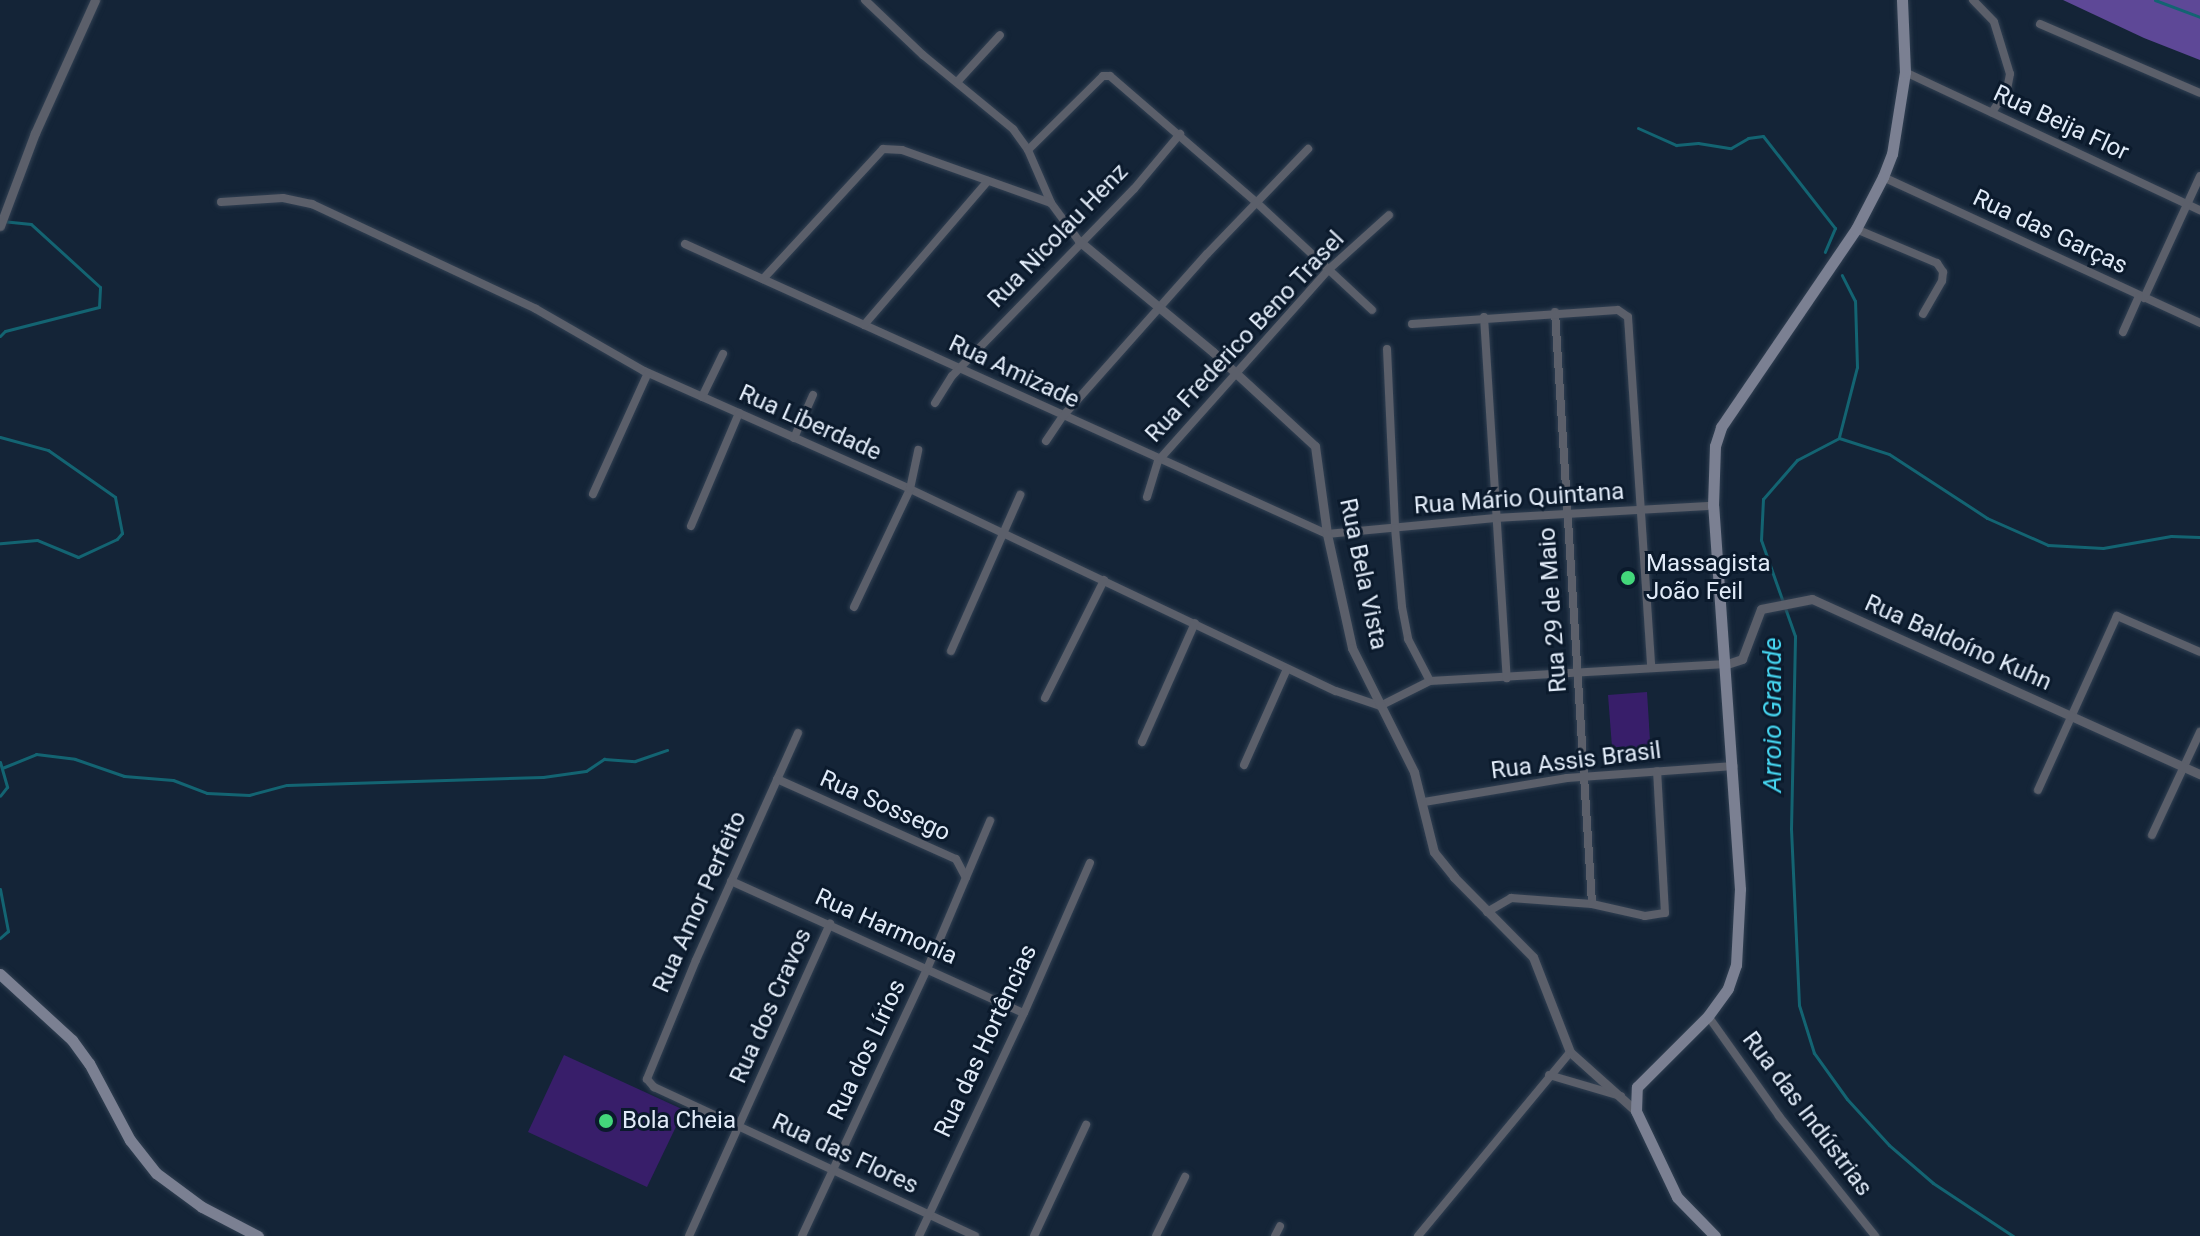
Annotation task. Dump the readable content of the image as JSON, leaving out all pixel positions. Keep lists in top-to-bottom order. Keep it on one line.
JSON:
{"streets":{"main road":["Rua Bela Vista"],"street":["Rua Beija Flor","Rua das Garças","Rua Nicolau Henz","Rua Frederico Beno Trasel","Rua Amizade","Rua Liberdade","Rua Mário Quintana","Rua 29 de Maio","Rua Baldoíno Kuhn","Rua Assis Brasil","Rua Sossego","Rua Amor Perfeito","Rua Harmonia","Rua dos Cravos","Rua das Hortências","Rua dos Lírios","Rua das Indústrias","Rua das Flores"]},"crossings":[["Rua Nicolau Henz","Rua Amizade"],["Rua Nicolau Henz","Rua Bela Vista"],["Rua Frederico Beno Trasel","Rua Amizade"],["Rua Frederico Beno Trasel","Rua Bela Vista"],["Rua Amizade","Rua Mário Quintana"],["Rua Amizade","Rua Bela Vista"],["Rua Liberdade","Rua Bela Vista"],["Rua Mário Quintana","Rua Bela Vista"],["Rua Mário Quintana","Rua 29 de Maio"],["Rua Bela Vista","Rua Assis Brasil"],["Rua 29 de Maio","Rua Assis Brasil"],["Rua Sossego","Rua Amor Perfeito"],["Rua Sossego","Rua dos Lírios"],["Rua Amor Perfeito","Rua Harmonia"],["Rua Amor Perfeito","Rua das Flores"],["Rua Harmonia","Rua dos Cravos"],["Rua Harmonia","Rua das Hortências"],["Rua Harmonia","Rua dos Lírios"],["Rua dos Cravos","Rua das Flores"],["Rua das Hortências","Rua das Flores"],["Rua dos Lírios","Rua das Flores"]],"water":["Arroio Grande"],"places":["Massagista João Feil","Bola Cheia"]}
